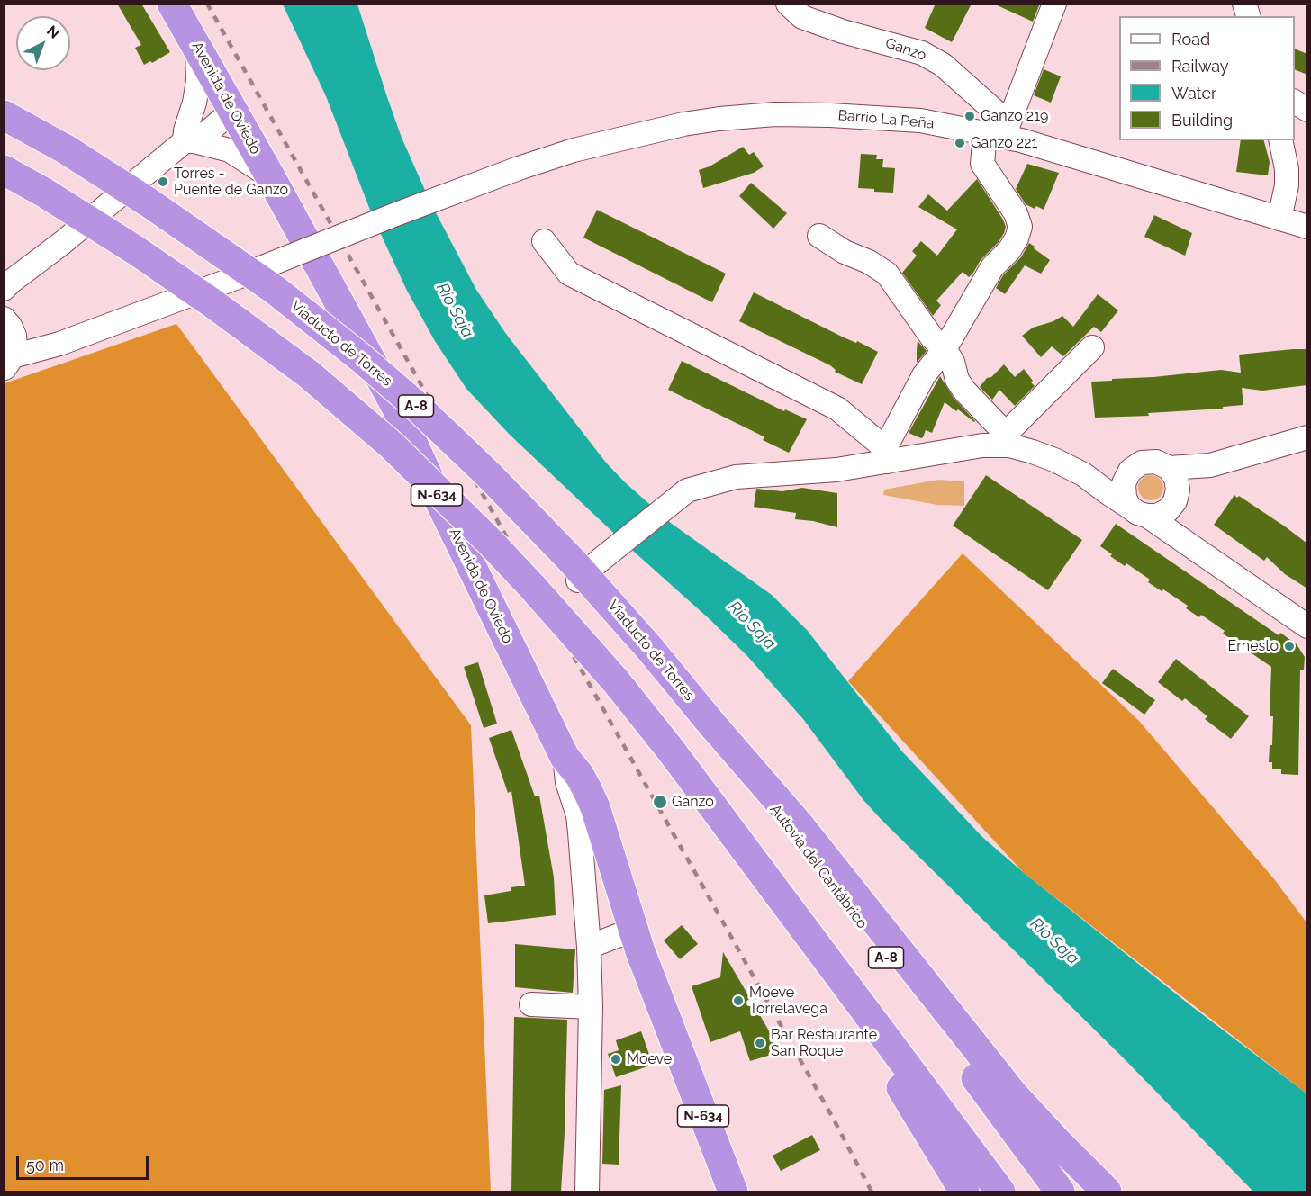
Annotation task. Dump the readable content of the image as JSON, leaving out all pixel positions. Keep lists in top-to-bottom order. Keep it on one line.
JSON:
{"streets":{"highway":["Avenida de Oviedo","Viaducto de Torres","A-8","N-634","Autovía del Cantábrico"],"street":["Ganzo","Barrio La Peña"]},"crossings":[["Ganzo","Barrio La Peña"],["Viaducto de Torres","Autovía del Cantábrico"]],"water":["Río Saja"],"places":["Ganzo 219","Ganzo 221","Torres - Puente de Ganzo","Ernesto","Ganzo","Moeve Torrelavega","Bar Restaurante San Roque","Moeve"],"legend":["Road","Railway","Water","Building"],"scale_bar":"50 m","north":"top right"}
